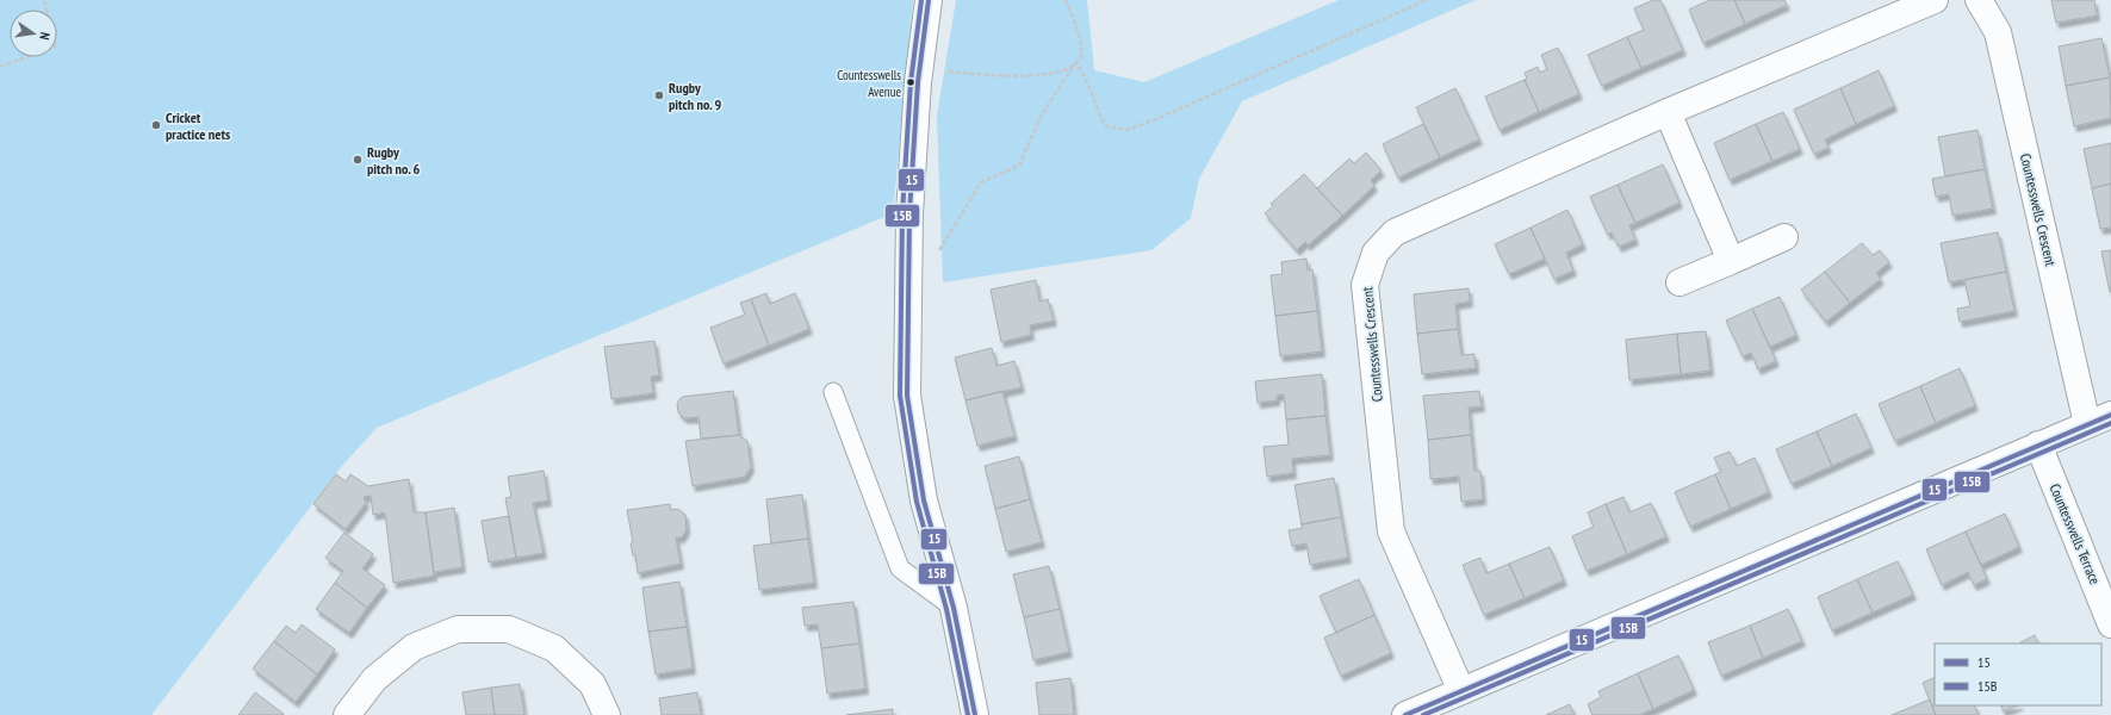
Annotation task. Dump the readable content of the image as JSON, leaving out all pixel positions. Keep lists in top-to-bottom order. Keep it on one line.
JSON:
{"streets":{"street":["Countesswells Crescent","Countesswells Terrace"]},"places":["Countesswells Avenue","Rugby pitch no. 9","Cricket practice nets","Rugby pitch no. 6"],"lines":["transit line 15","transit line 15B"],"legend":["15","15B"],"north":"right"}
